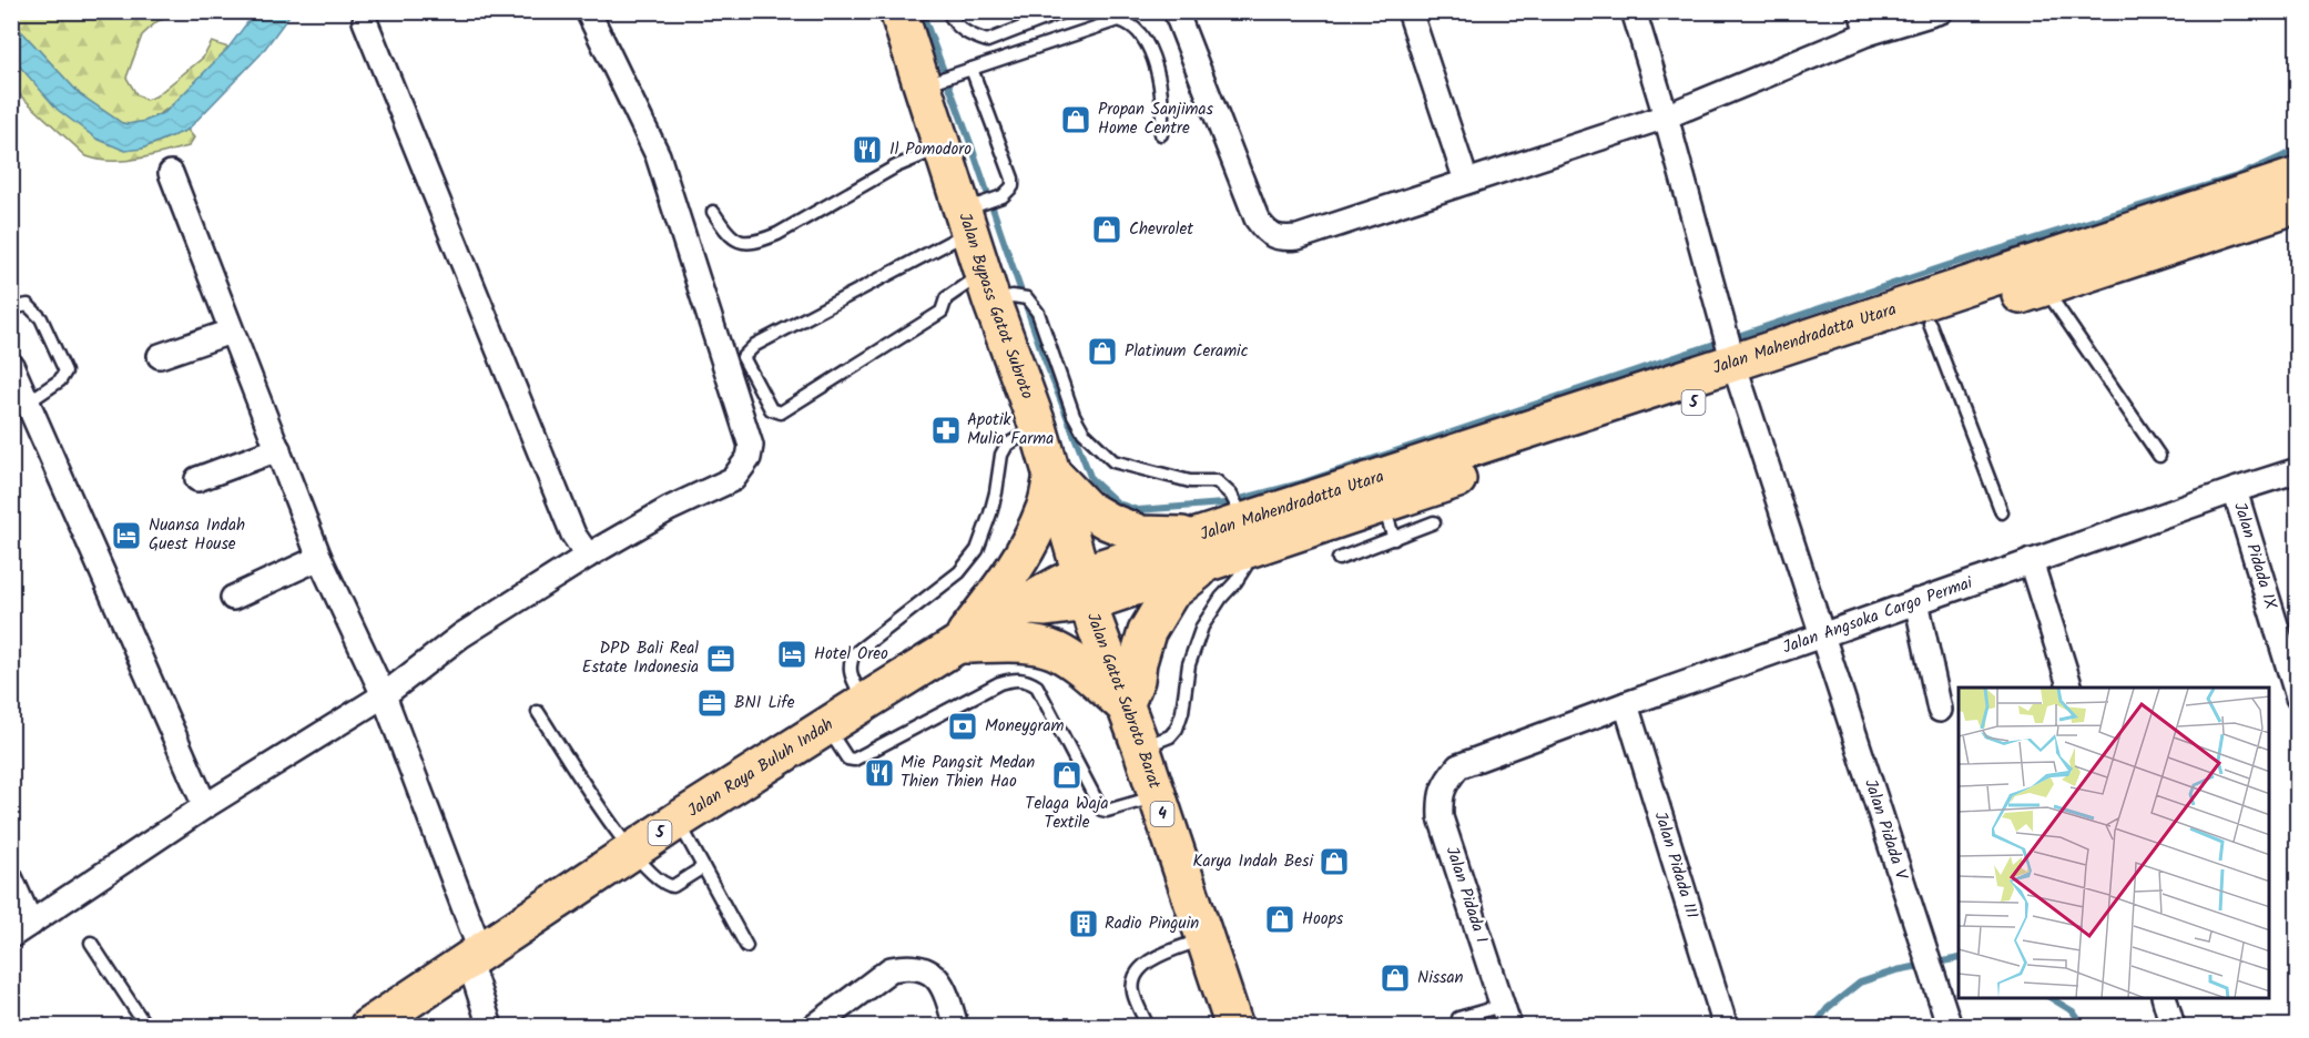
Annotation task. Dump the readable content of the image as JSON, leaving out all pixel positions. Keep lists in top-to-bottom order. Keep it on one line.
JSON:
{"streets":{"main road":["Jalan Bypass Gatot Subroto","Jalan Mahendradatta Utara","5","Jalan Gatot Subroto Barat","Jalan Raya Buluh Indah","4"],"street":["Jalan Pidada IX","Jalan Angsoka Cargo Permai","Jalan Pidada V","Jalan Pidada III","Jalan Pidada I"]},"crossings":[["Jalan Bypass Gatot Subroto","Jalan Mahendradatta Utara"],["Jalan Bypass Gatot Subroto","Jalan Gatot Subroto Barat"],["Jalan Bypass Gatot Subroto","Jalan Raya Buluh Indah"],["Jalan Mahendradatta Utara","Jalan Gatot Subroto Barat"],["Jalan Mahendradatta Utara","Jalan Raya Buluh Indah"],["Jalan Mahendradatta Utara","Jalan Pidada V"],["Jalan Pidada IX","Jalan Angsoka Cargo Permai"],["Jalan Angsoka Cargo Permai","Jalan Pidada V"],["Jalan Angsoka Cargo Permai","Jalan Pidada III"],["Jalan Angsoka Cargo Permai","Jalan Pidada I"],["Jalan Gatot Subroto Barat","Jalan Raya Buluh Indah"]],"places":{"shop":["Propan Sanjimas Home Centre","Chevrolet","Platinum Ceramic","Telaga Waja Textile","Karya Indah Besi","Hoops","Nissan"],"restaurant":["Il Pomodoro","Mie Pangsit Medan Thien Thien Hao"],"pharmacy":["Apotik Mulia Farma"],"hotel":["Nuansa Indah Guest House","Hotel Oreo"],"office":["DPD Bali Real Estate Indonesia","BNI Life"],"bank":["Moneygram"],"building":["Radio Pinguin"]}}
